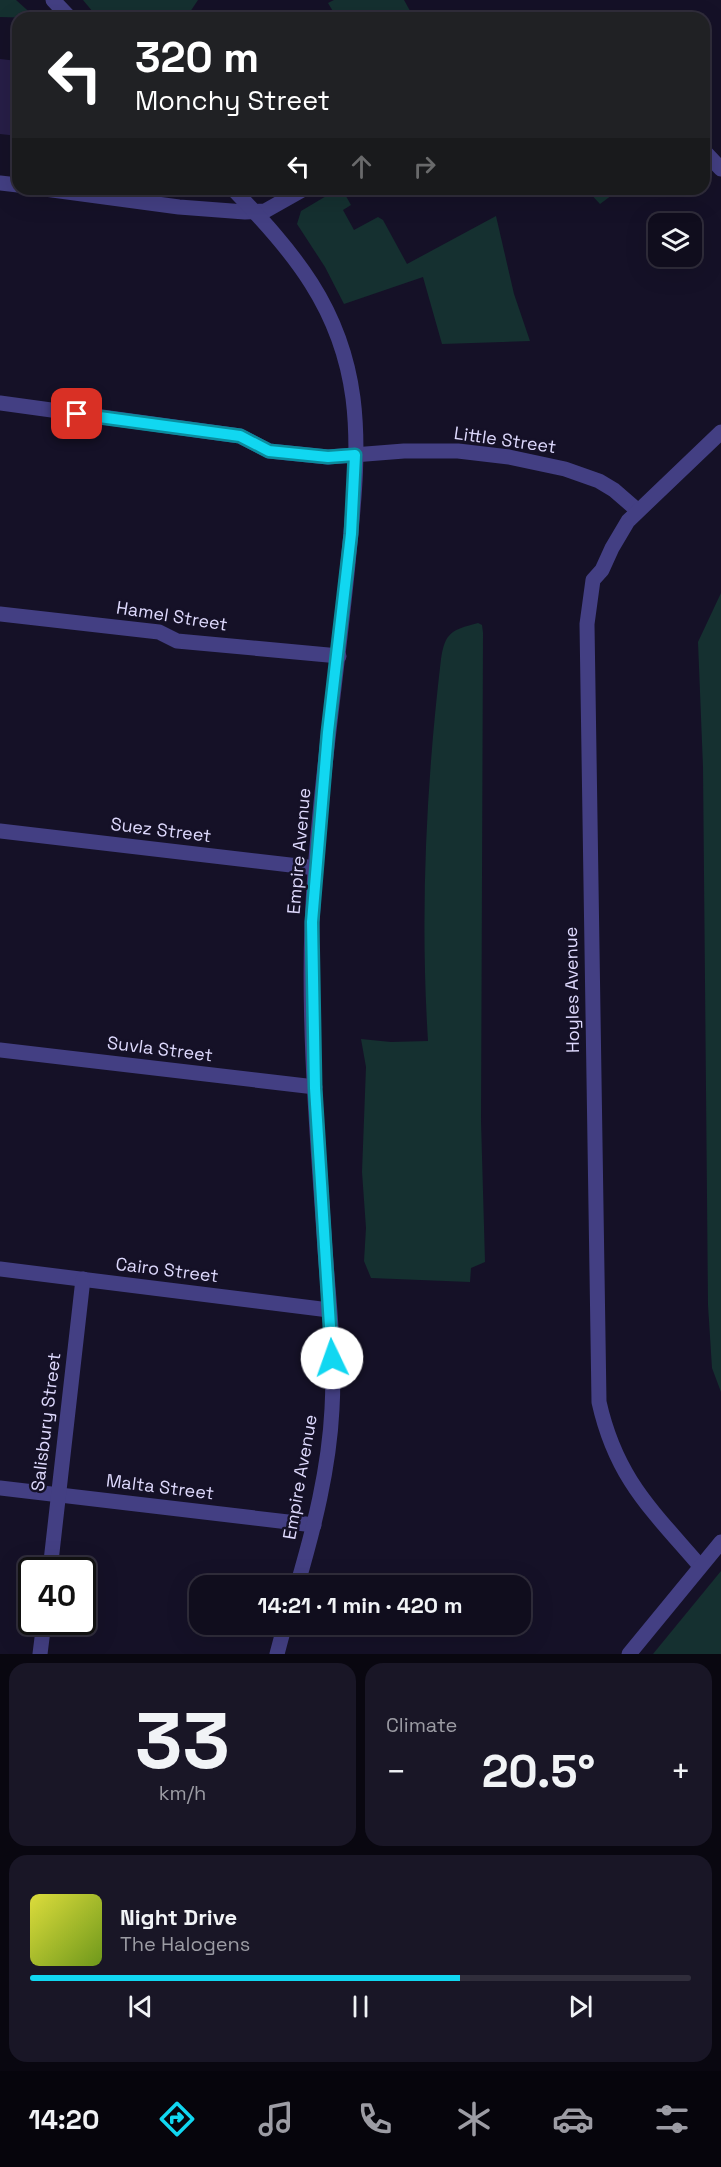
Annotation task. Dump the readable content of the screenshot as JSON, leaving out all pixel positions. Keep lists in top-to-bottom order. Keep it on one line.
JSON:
{"streets":{"street":["Little Street","Hamel Street","Suez Street","Empire Avenue","Hoyles Avenue","Suvla Street","Cairo Street","Salisbury Street","Malta Street"]},"crossings":[["Little Street","Empire Avenue"],["Little Street","Hoyles Avenue"],["Hamel Street","Empire Avenue"],["Suez Street","Empire Avenue"],["Empire Avenue","Suvla Street"],["Empire Avenue","Cairo Street"],["Empire Avenue","Malta Street"],["Cairo Street","Salisbury Street"],["Salisbury Street","Malta Street"]],"page":{"turn":["320 m","Monchy Street"],"limit":"40","trip":"14:21 · 1 min · 420 m","tile":[["33","km/h"],"Climate"],"heat":["−","20.5°","+"],"song":["Night Drive","The Halogens"],"tabs":"14:20"}}
